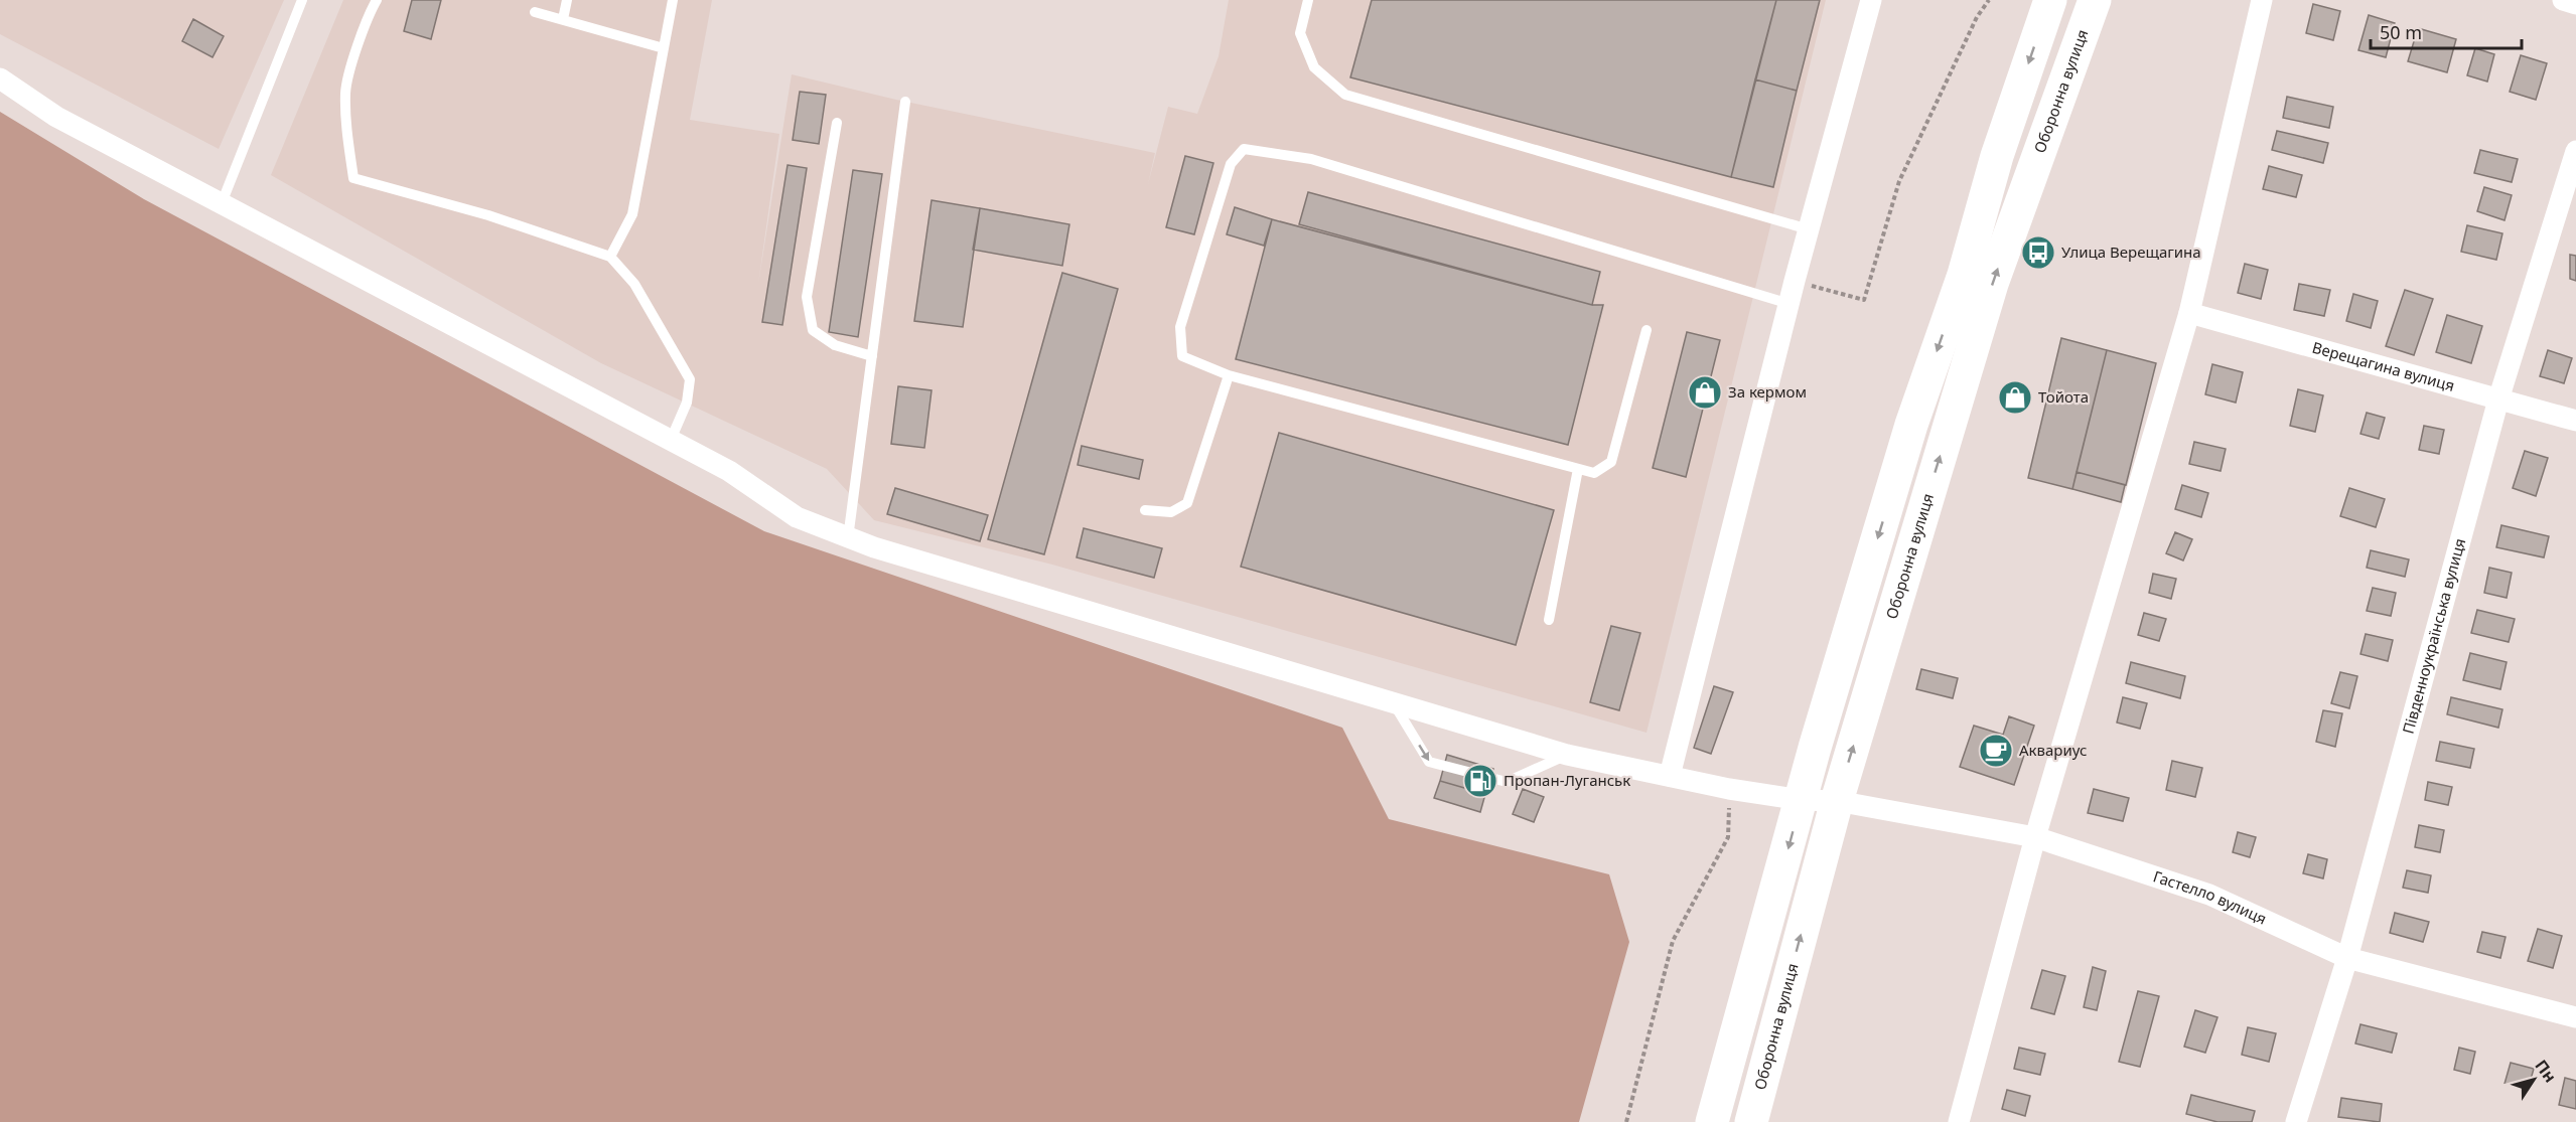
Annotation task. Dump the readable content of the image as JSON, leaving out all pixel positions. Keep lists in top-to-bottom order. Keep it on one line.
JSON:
{"streets":{"main road":["Оборонна вулиця"],"street":["Верещагина вулиця","Південноукраїнська вулиця","Гастелло вулиця"]},"crossings":[["Оборонна вулиця","Гастелло вулиця"],["Верещагина вулиця","Південноукраїнська вулиця"],["Південноукраїнська вулиця","Гастелло вулиця"]],"places":{"bus stop":["Улица Верещагина"],"shop":["За кермом","Тойота"],"cafe":["Аквариус"],"fuel station":["Пропан-Луганськ"]},"scale_bar":"50 m","north":"top right"}
